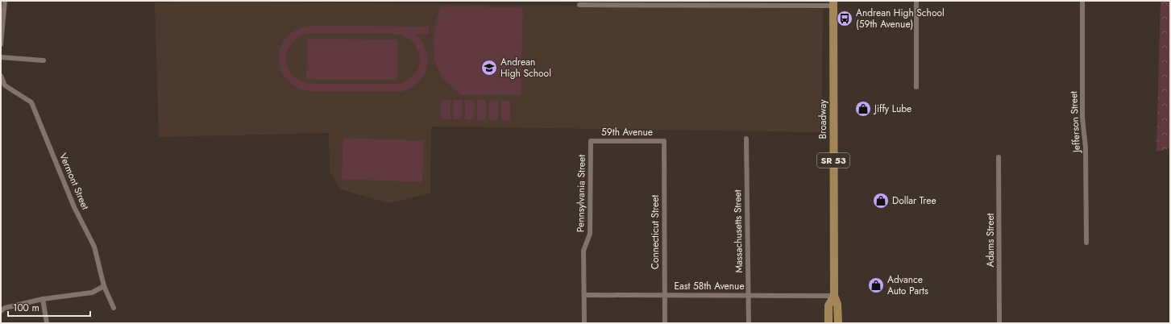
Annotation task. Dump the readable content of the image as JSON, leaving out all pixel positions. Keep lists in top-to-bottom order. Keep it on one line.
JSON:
{"streets":{"main road":["Broadway","SR 53"],"street":["Jefferson Street","59th Avenue","Vermont Street","Pennsylvania Street","Massachusetts Street","Connecticut Street","Adams Street","East 58th Avenue"]},"crossings":[["Broadway","East 58th Avenue"],["59th Avenue","Pennsylvania Street"],["59th Avenue","Connecticut Street"],["Pennsylvania Street","East 58th Avenue"],["Massachusetts Street","East 58th Avenue"],["Connecticut Street","East 58th Avenue"]],"places":{"bus stop":["Andrean High School (59th Avenue)"],"school or university":["Andrean High School"],"shop":["Jiffy Lube","Dollar Tree","Advance Auto Parts"]},"scale_bar":"100 m"}
